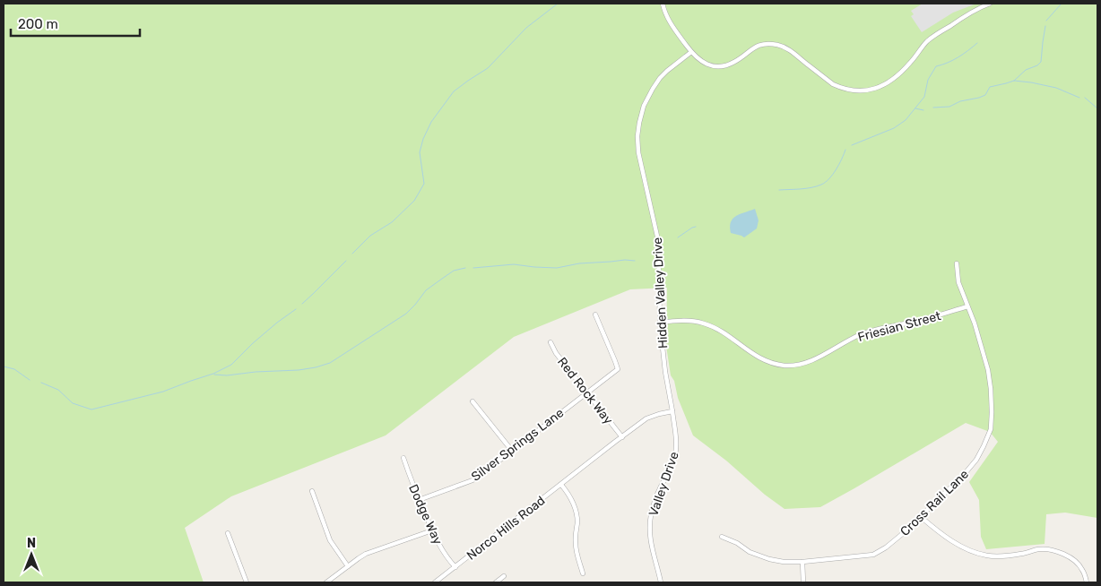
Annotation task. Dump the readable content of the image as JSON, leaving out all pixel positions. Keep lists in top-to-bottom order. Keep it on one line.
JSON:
{"streets":{"street":["Hidden Valley Drive","Friesian Street","Red Rock Way","Silver Springs Lane","Valley Drive","Cross Rail Lane","Dodge Way","Norco Hills Road"]},"crossings":[["Hidden Valley Drive","Friesian Street"],["Hidden Valley Drive","Valley Drive"],["Friesian Street","Cross Rail Lane"],["Red Rock Way","Silver Springs Lane"],["Red Rock Way","Norco Hills Road"],["Silver Springs Lane","Dodge Way"],["Dodge Way","Norco Hills Road"]],"scale_bar":"200 m","north":"top"}
